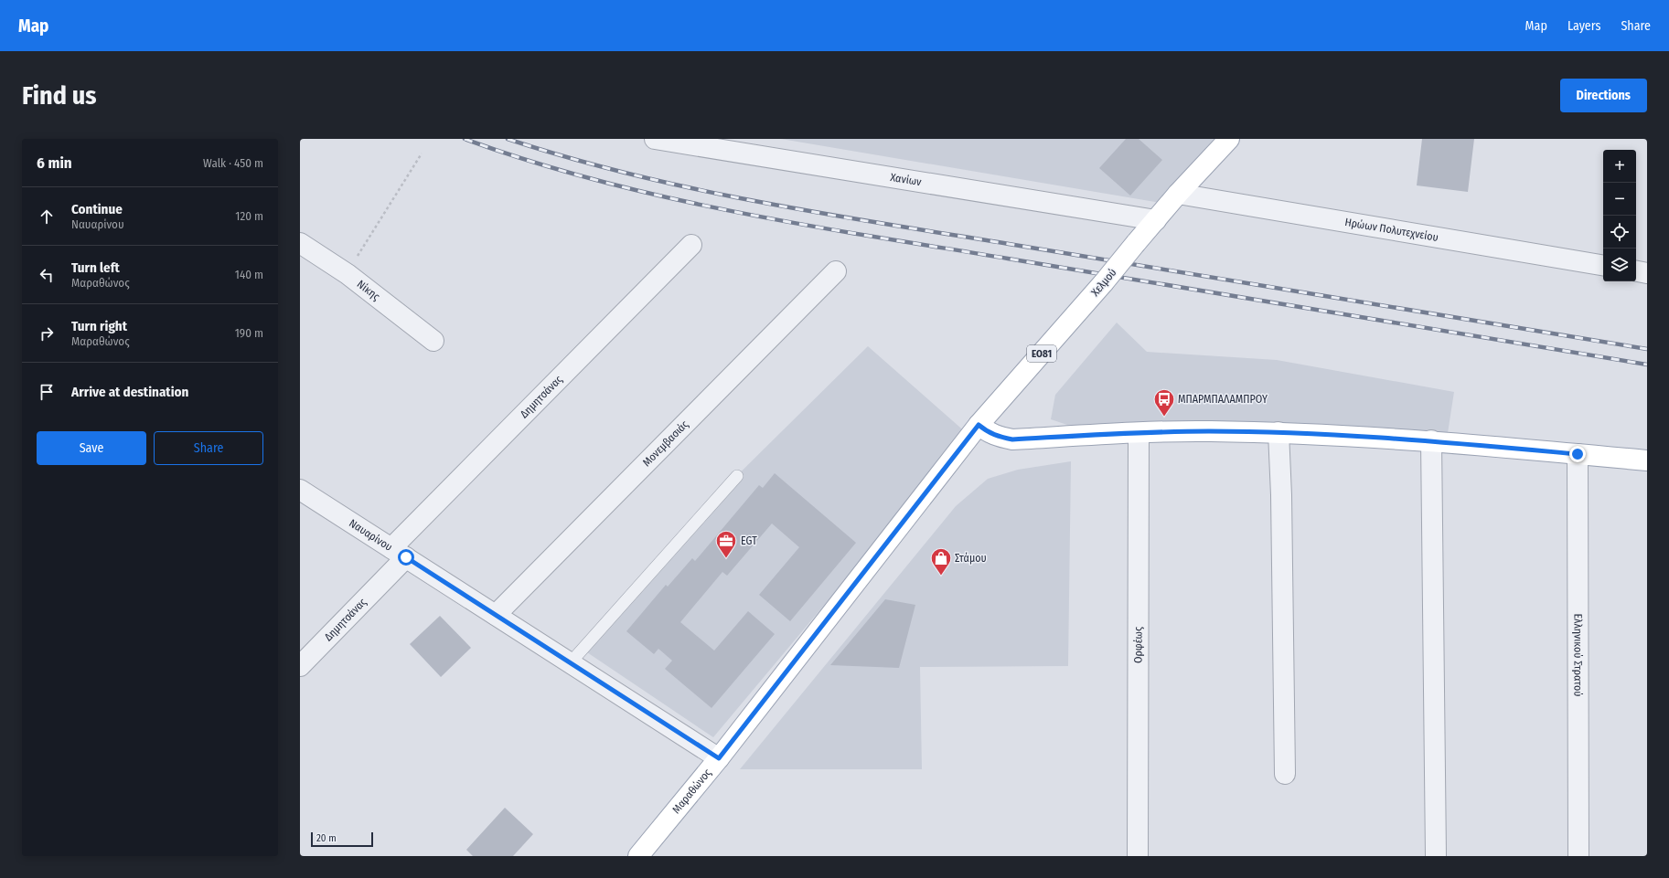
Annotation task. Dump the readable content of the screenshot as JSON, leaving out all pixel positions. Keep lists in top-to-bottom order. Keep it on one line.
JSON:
{"streets":{"main road":["Χελμού","ΕΟ81","Μαραθώνος"],"street":["Χανίων","Ηρώων Πολυτεχνείου","Νίκης","Δημητσάνας","Μονεμβασιάς","Ναυαρίνου","Ορφέως","Ελληνικού Στρατού"]},"crossings":[["Χανίων","Χελμού"],["Ηρώων Πολυτεχνείου","Χελμού"],["Χελμού","Μαραθώνος"],["Δημητσάνας","Ναυαρίνου"],["Μονεμβασιάς","Ναυαρίνου"],["Ναυαρίνου","Μαραθώνος"]],"places":{"bus stop":["ΜΠΑΡΜΠΑΛΑΜΠΡΟΥ"],"office":["EGT"],"shop":["Στάμου"]},"scale_bar":"20 m","page":{"header":"Map","nav":["Map","Layers","Share"],"buttons":["Directions",["Save","Share"]],"title":"Find us","heading":["6 min","Walk · 450 m"],"map_buttons":["+","−"],"list":[["Continue","Ναυαρίνου","120 m"],["Turn left","Μαραθώνος","140 m"],["Turn right","Μαραθώνος","190 m"],"Arrive at destination"],"scale":"20 m"}}
